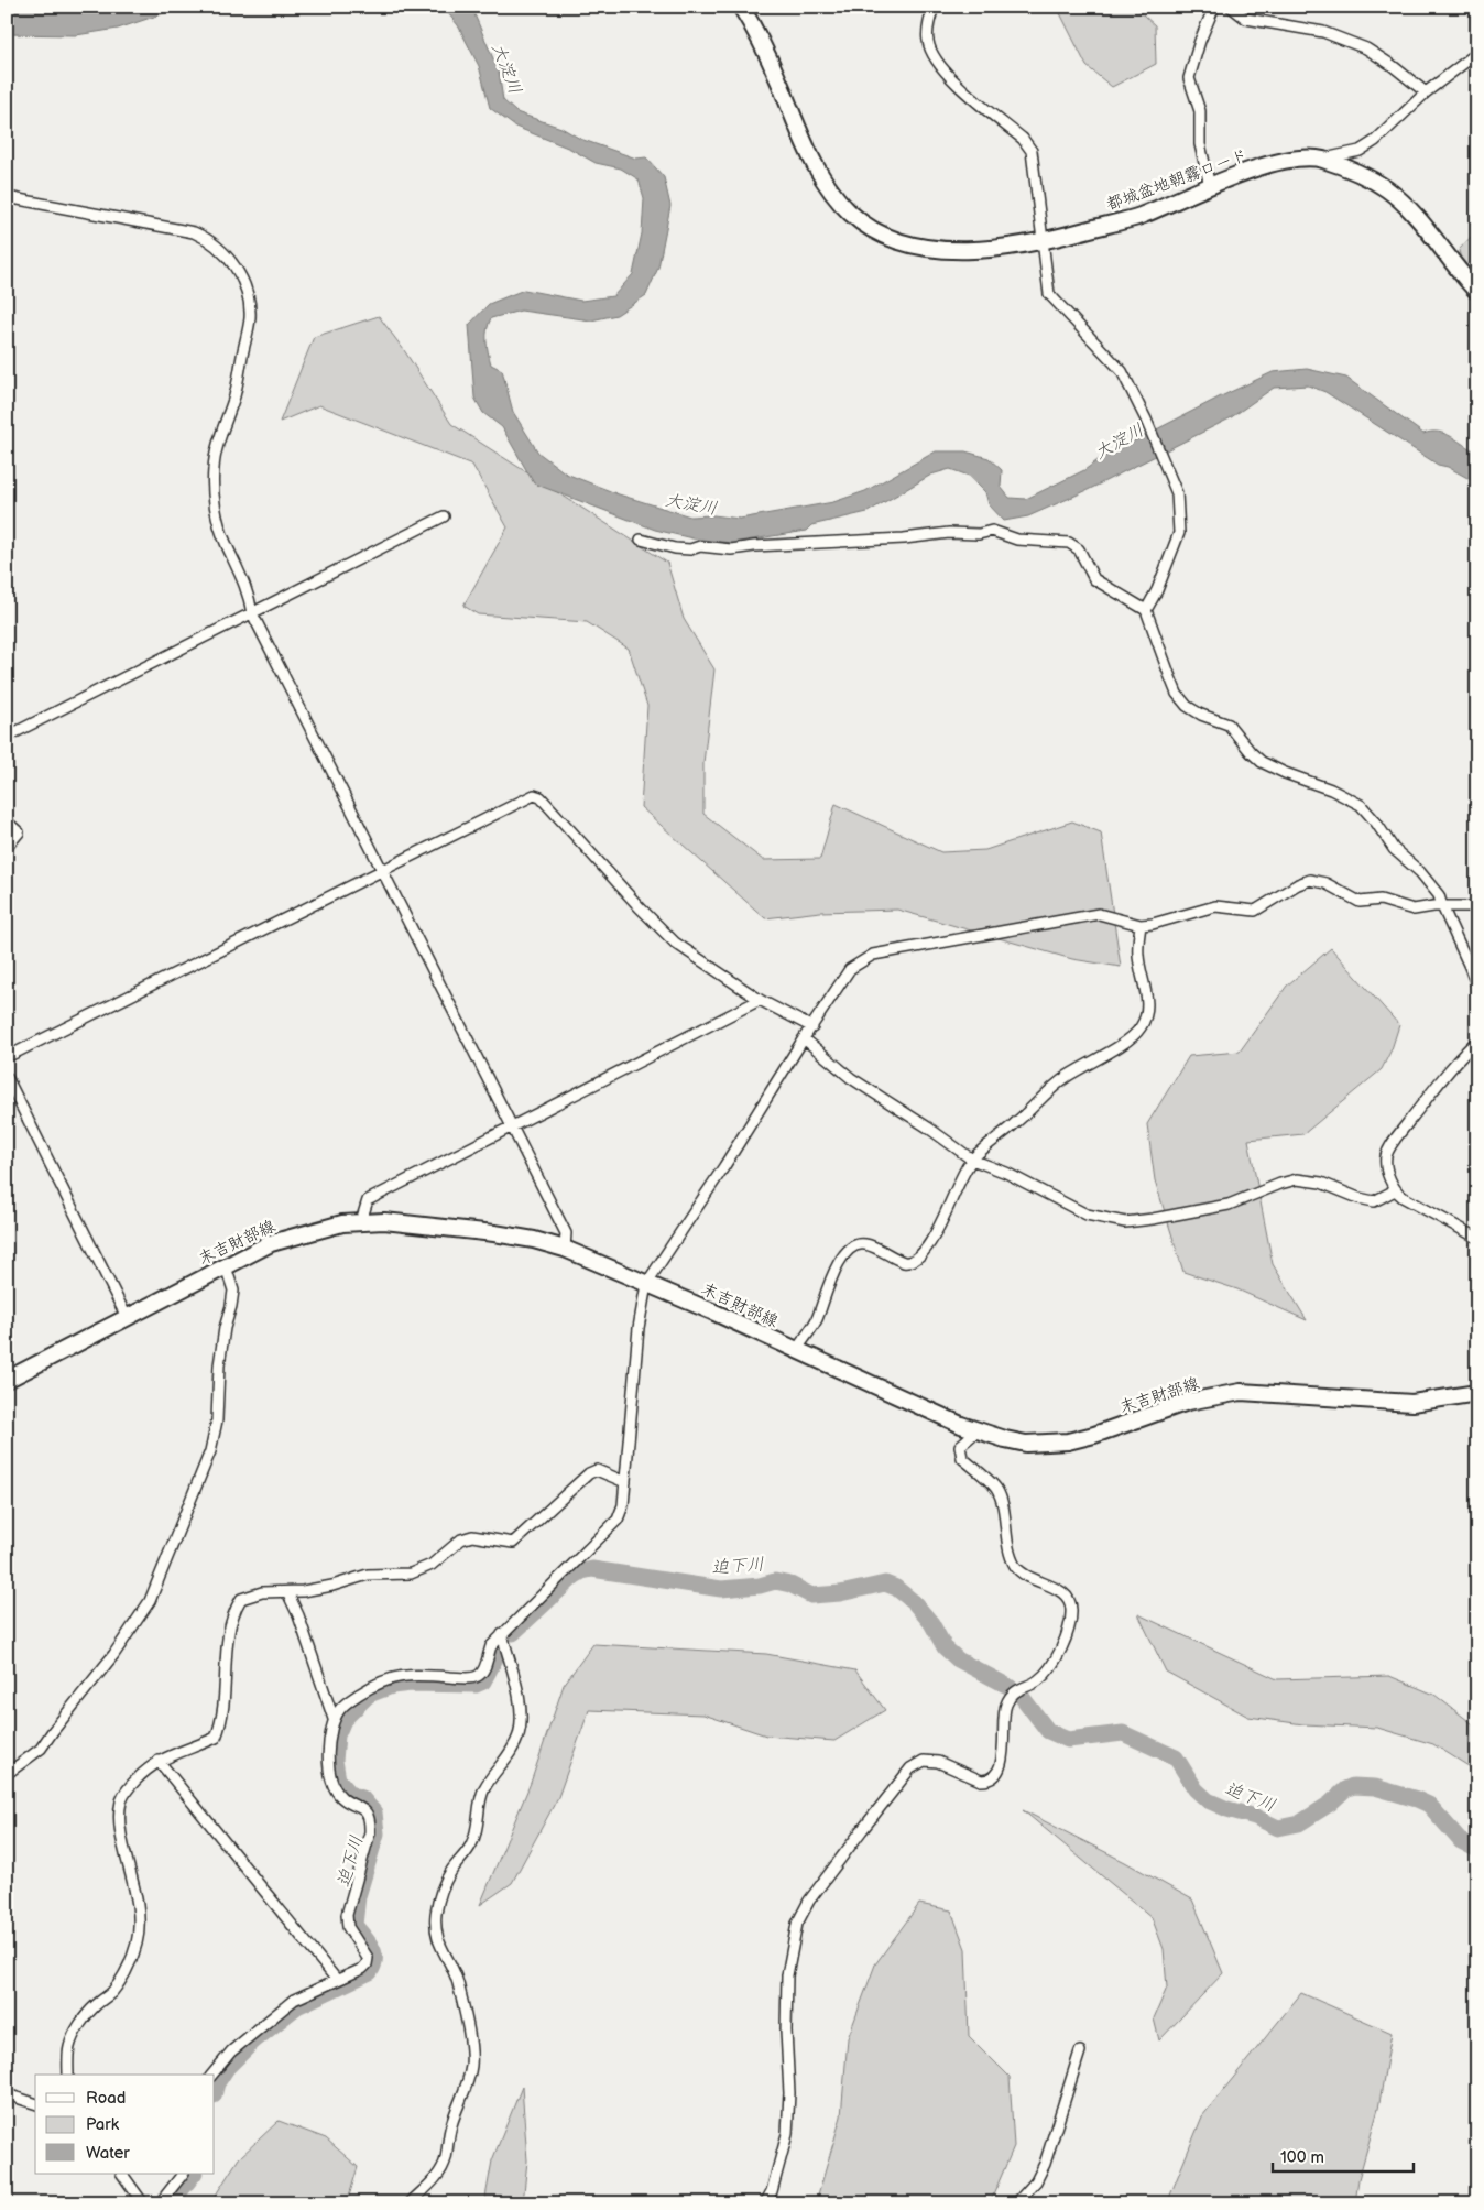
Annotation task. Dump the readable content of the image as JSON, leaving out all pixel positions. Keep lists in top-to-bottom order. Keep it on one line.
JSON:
{"streets":{"main road":["都城盆地朝霧ロード","末吉財部線"]},"water":["大淀川","迫下川"],"legend":["Road","Park","Water"],"scale_bar":"100 m"}
